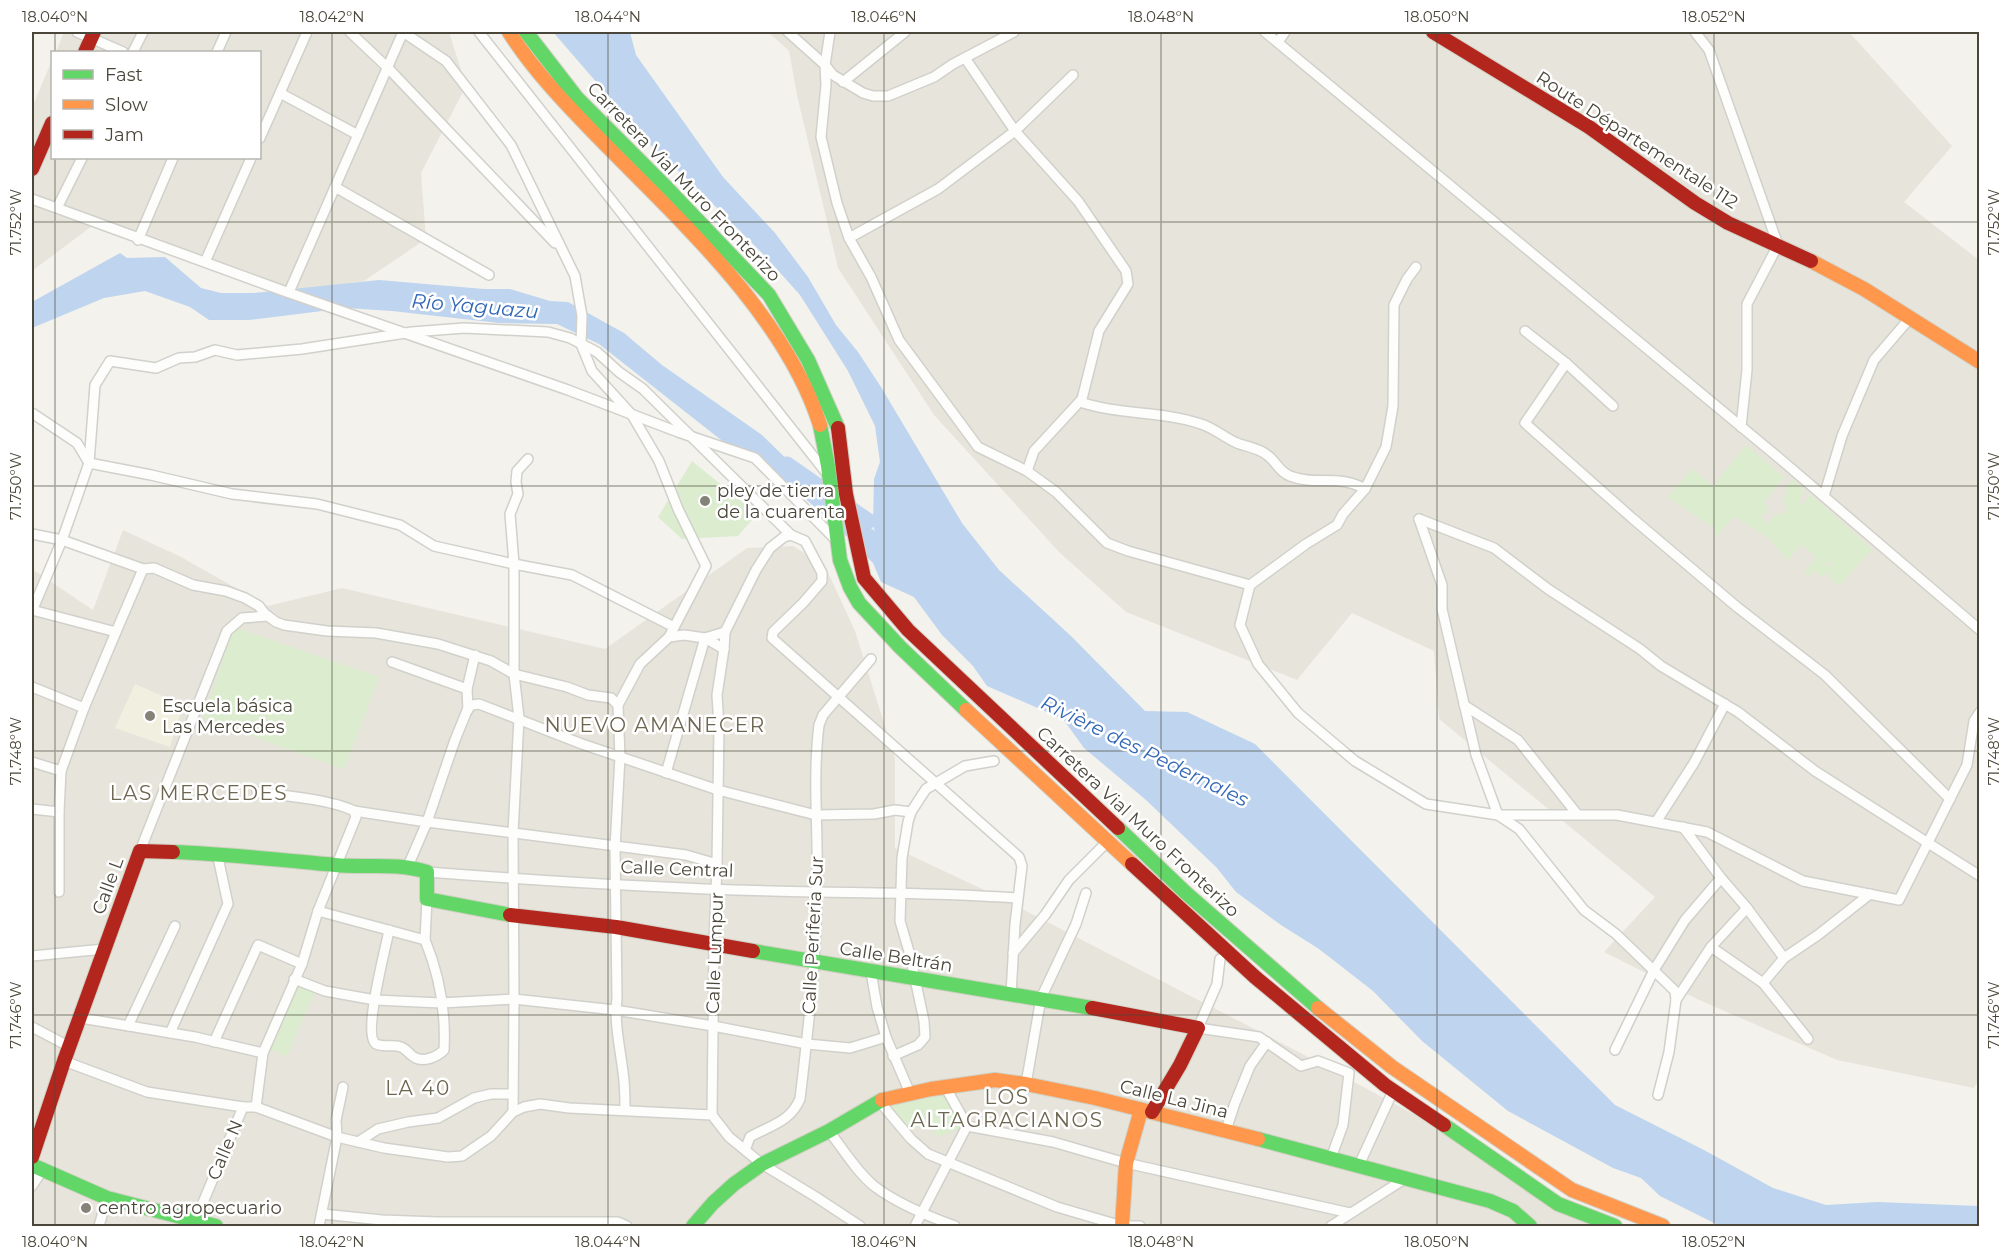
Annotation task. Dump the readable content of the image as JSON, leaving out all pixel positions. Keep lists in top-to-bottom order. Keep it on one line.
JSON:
{"streets":{"main road":["Route Départementale 112","Carretera Vial Muro Fronterizo","Calle Central","Calle L","Calle Beltrán","Calle La Jina"],"street":["Calle Periferia Sur","Calle Lumpur","Calle N"]},"crossings":[["Calle Central","Calle L"],["Calle Central","Calle Periferia Sur"],["Calle Central","Calle Lumpur"],["Calle Periferia Sur","Calle Beltrán"],["Calle Lumpur","Calle Beltrán"],["Calle Beltrán","Calle La Jina"]],"districts":["NUEVO AMANECER","LAS MERCEDES","LA 40","LOS ALTAGRACIANOS"],"water":["Río Yaguazu","Rivière des Pedernales"],"places":["pley de tierra de la cuarenta","Escuela básica Las Mercedes","centro agropecuario"],"legend":["Fast","Slow","Jam"],"coordinates":["18.040°N","18.042°N","18.044°N","18.046°N","18.048°N","18.050°N","18.052°N","71.752°W","71.750°W","71.748°W","71.746°W"]}
